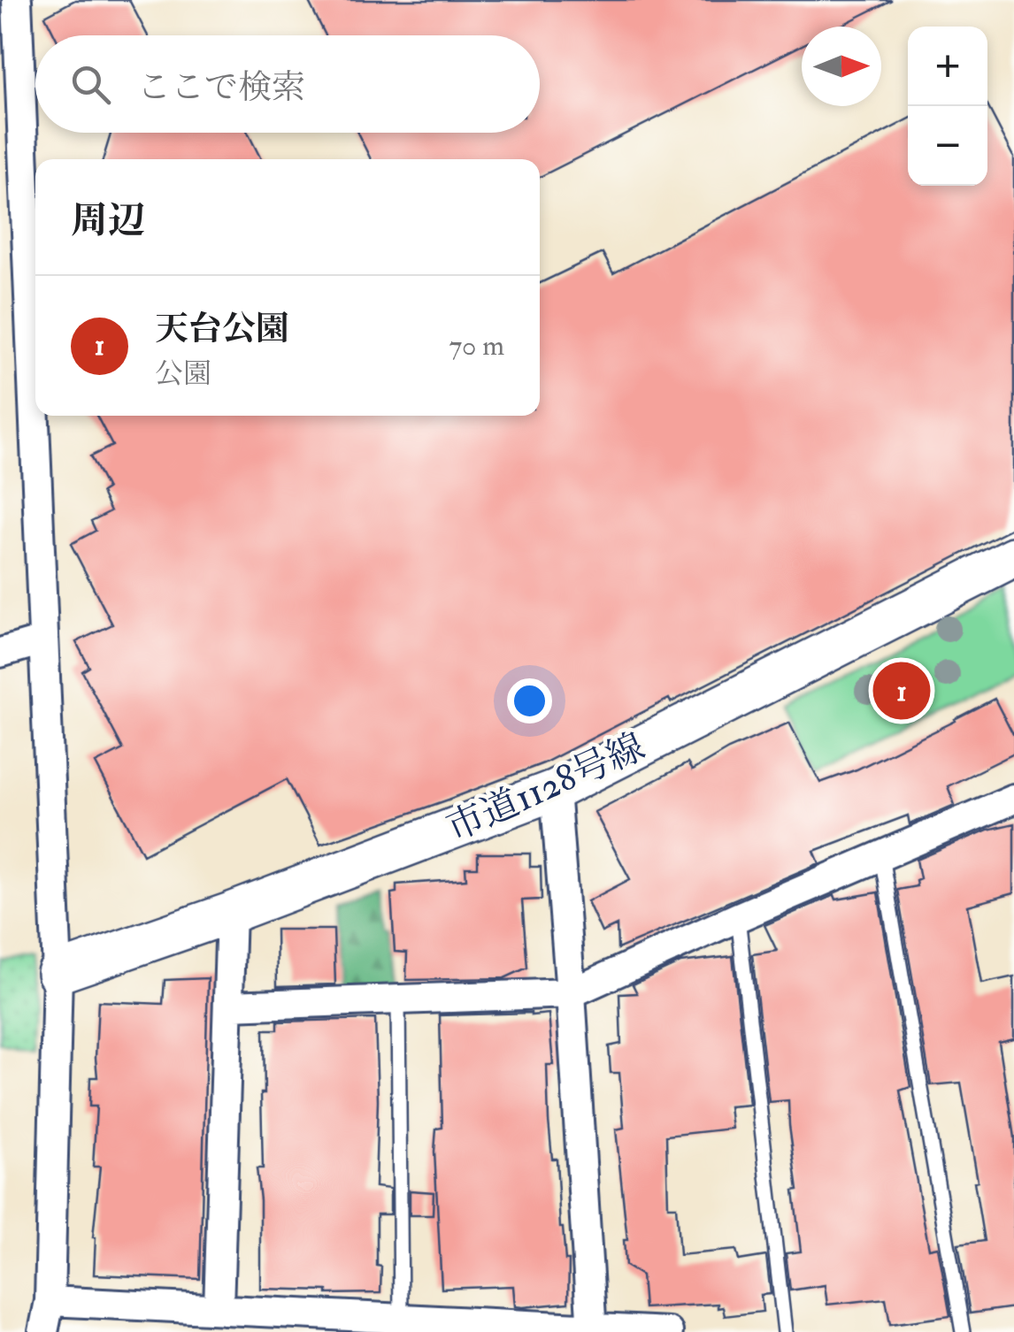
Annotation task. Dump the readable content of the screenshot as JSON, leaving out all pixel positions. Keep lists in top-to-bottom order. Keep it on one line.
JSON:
{"streets":{"street":["市道1128号線"]},"north":"right","page":{"map_buttons":["+","−"],"search":"ここで検索","heading":"周辺","list":[{"mark":"1","name":"天台公園","note":"公園","value":"70 m"}],"pins":"1"}}
